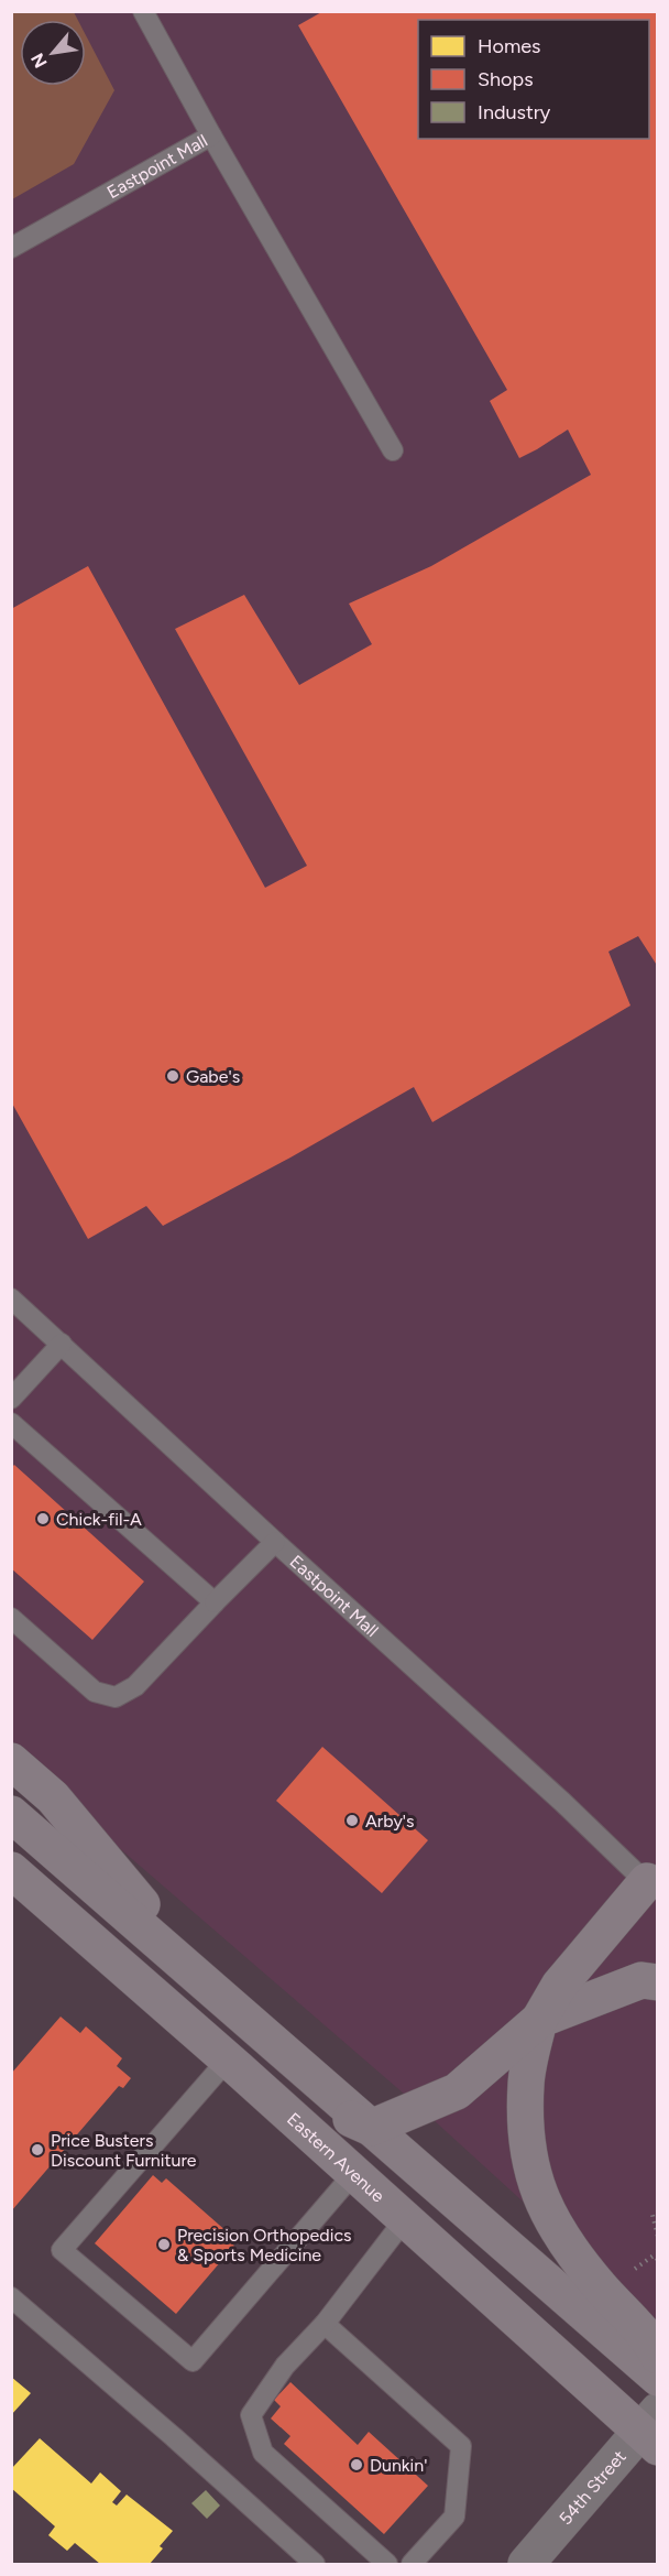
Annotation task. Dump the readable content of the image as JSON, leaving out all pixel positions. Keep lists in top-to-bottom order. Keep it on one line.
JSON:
{"streets":{"main road":["Eastern Avenue"],"street":["54th Street"],"lane":["Eastpoint Mall"]},"crossings":[["Eastern Avenue","54th Street"]],"places":["Gabe's","Chick-fil-A","Arby's","Price Busters Discount Furniture","Precision Orthopedics & Sports Medicine","Dunkin'"],"legend":["Homes","Shops","Industry"],"north":"bottom left"}
